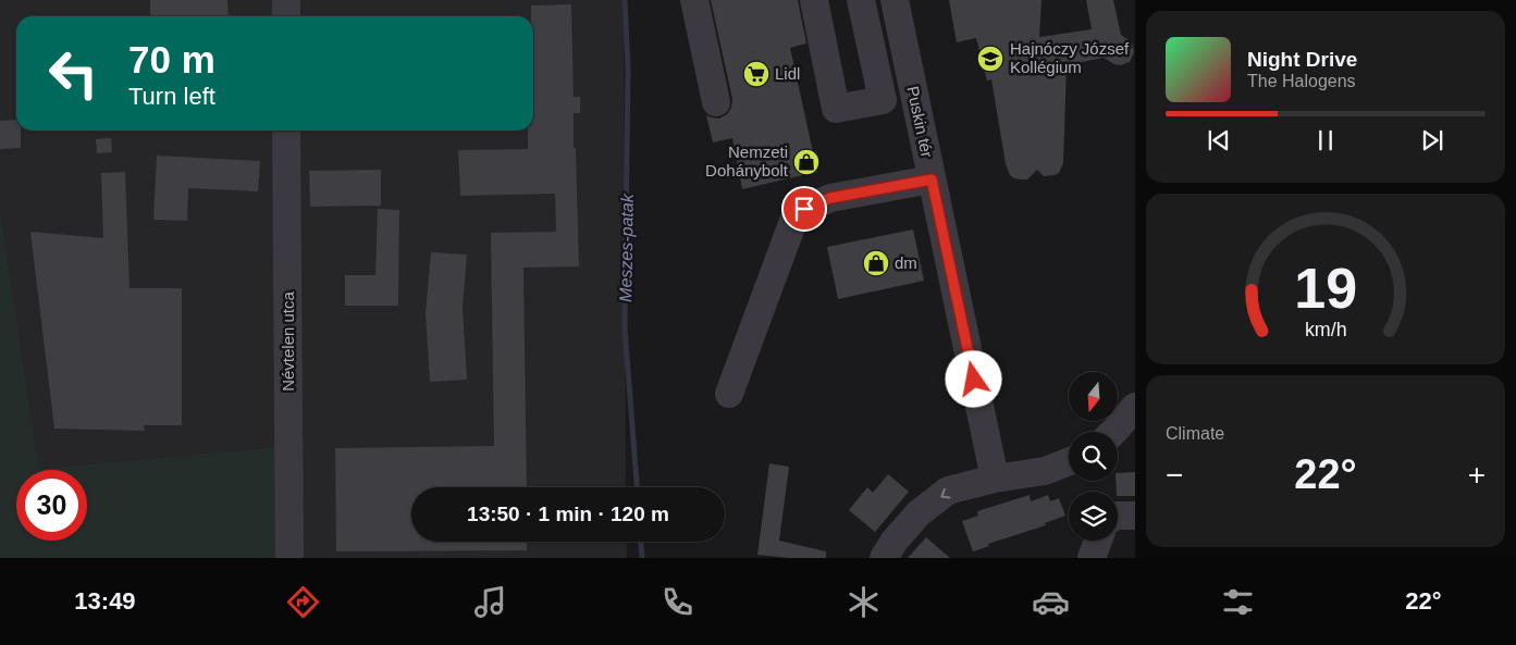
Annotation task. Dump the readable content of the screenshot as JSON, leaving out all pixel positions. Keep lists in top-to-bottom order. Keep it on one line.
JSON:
{"streets":{"street":["Puskin tér","Névtelen utca"]},"water":["Meszes-patak"],"places":{"school or university":["Hajnóczy József Kollégium"],"supermarket":["Lidl"],"shop":["Nemzeti Dohánybolt","dm"]},"north":"bottom","page":{"turn":["70 m","Turn left"],"song":["Night Drive","The Halogens"],"tile":"Climate","heat":["−","22°","+"],"limit":"30","trip":"13:50 · 1 min · 120 m","tabs":["13:49","22°"],"gauge":["19","km/h"]}}
